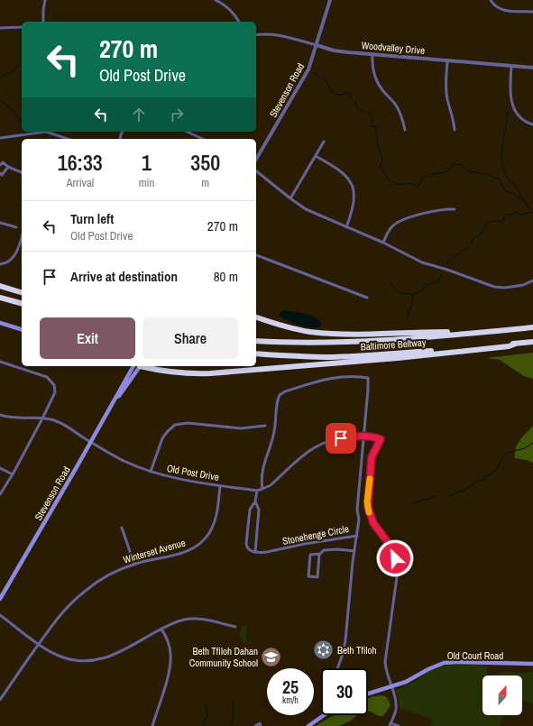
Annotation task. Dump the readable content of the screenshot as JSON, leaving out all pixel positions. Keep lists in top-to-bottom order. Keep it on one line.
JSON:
{"streets":{"highway":["Baltimore Beltway"],"main road":["Stevenson Road","Old Court Road"],"street":["Woodvalley Drive","Old Post Drive","Stonehenge Circle","Winterset Avenue"]},"crossings":[["Woodvalley Drive","Stevenson Road"],["Stevenson Road","Old Post Drive"],["Old Post Drive","Stonehenge Circle"],["Old Post Drive","Winterset Avenue"],["Old Post Drive","Old Court Road"]],"places":{"synagogue":["Beth Tfiloh"],"school or university":["Beth Tfiloh Dahan Community School"]},"north":"top","page":{"turn":["270 m","Old Post Drive"],"eta":["16:33","Arrival","1","min","350","m"],"list":[{"name":"Turn left","note":"Old Post Drive","value":"270 m"},{"name":"Arrive at destination","value":"80 m"}],"buttons":["Exit","Share"],"speed":"25 km/h","limit":"30"}}
